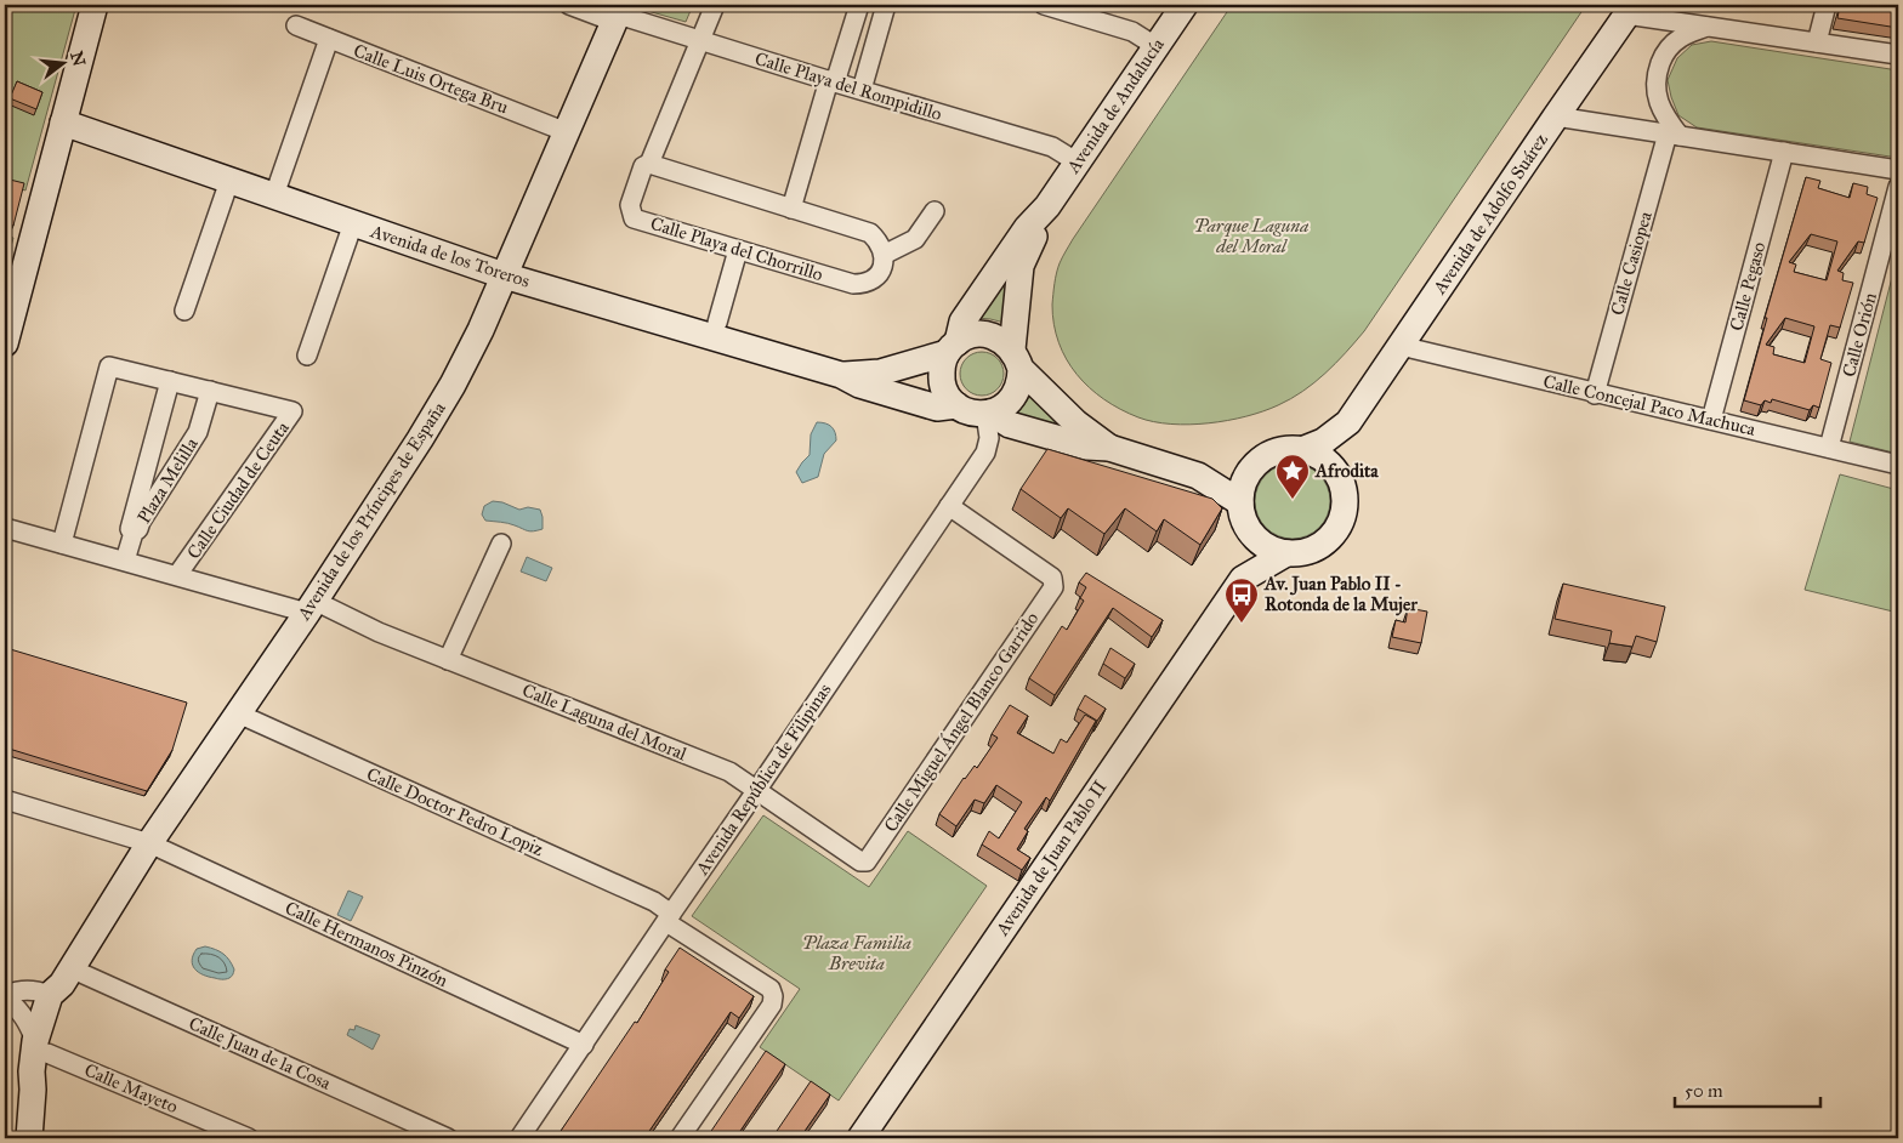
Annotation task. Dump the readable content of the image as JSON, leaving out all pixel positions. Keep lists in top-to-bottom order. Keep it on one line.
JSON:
{"streets":{"street":["Calle Luis Ortega Bru","Calle Playa del Rompidillo","Avenida de Andalucía","Avenida de Adolfo Suárez","Calle Playa del Chorrillo","Avenida de los Toreros","Calle Casiopea","Calle Pegaso","Calle Orión","Calle Concejal Paco Machuca","Plaza Melilla","Calle Ciudad de Ceuta","Avenida de los Príncipes de España","Calle Laguna del Moral","Calle Miguel Ángel Blanco Garrido","Avenida República de Filipinas","Calle Doctor Pedro Lopiz","Avenida de Juan Pablo II","Calle Hermanos Pinzón","Calle Juan de la Cosa","Calle Mayeto"]},"crossings":[["Calle Luis Ortega Bru","Avenida de los Príncipes de España"],["Calle Playa del Rompidillo","Avenida de Andalucía"],["Calle Playa del Rompidillo","Avenida de los Príncipes de España"],["Avenida de Andalucía","Avenida de los Toreros"],["Avenida de Andalucía","Avenida República de Filipinas"],["Avenida de Adolfo Suárez","Calle Concejal Paco Machuca"],["Avenida de Adolfo Suárez","Avenida de Juan Pablo II"],["Avenida de los Toreros","Avenida de los Príncipes de España"],["Avenida de los Toreros","Avenida República de Filipinas"],["Calle Casiopea","Calle Concejal Paco Machuca"],["Calle Pegaso","Calle Concejal Paco Machuca"],["Calle Orión","Calle Concejal Paco Machuca"],["Plaza Melilla","Calle Ciudad de Ceuta"],["Plaza Melilla","Calle Laguna del Moral"],["Calle Ciudad de Ceuta","Calle Laguna del Moral"],["Avenida de los Príncipes de España","Calle Laguna del Moral"],["Avenida de los Príncipes de España","Calle Doctor Pedro Lopiz"],["Avenida de los Príncipes de España","Calle Hermanos Pinzón"],["Avenida de los Príncipes de España","Calle Juan de la Cosa"],["Avenida de los Príncipes de España","Calle Mayeto"],["Calle Laguna del Moral","Calle Miguel Ángel Blanco Garrido"],["Calle Laguna del Moral","Avenida República de Filipinas"],["Calle Miguel Ángel Blanco Garrido","Avenida República de Filipinas"],["Avenida República de Filipinas","Calle Doctor Pedro Lopiz"],["Avenida República de Filipinas","Calle Hermanos Pinzón"]],"parks":["Parque Laguna del Moral","Plaza Familia Brevita"],"places":{"place":["Afrodita"],"bus stop":["Av. Juan Pablo II - Rotonda de la Mujer"]},"scale_bar":"50 m","north":"right"}
